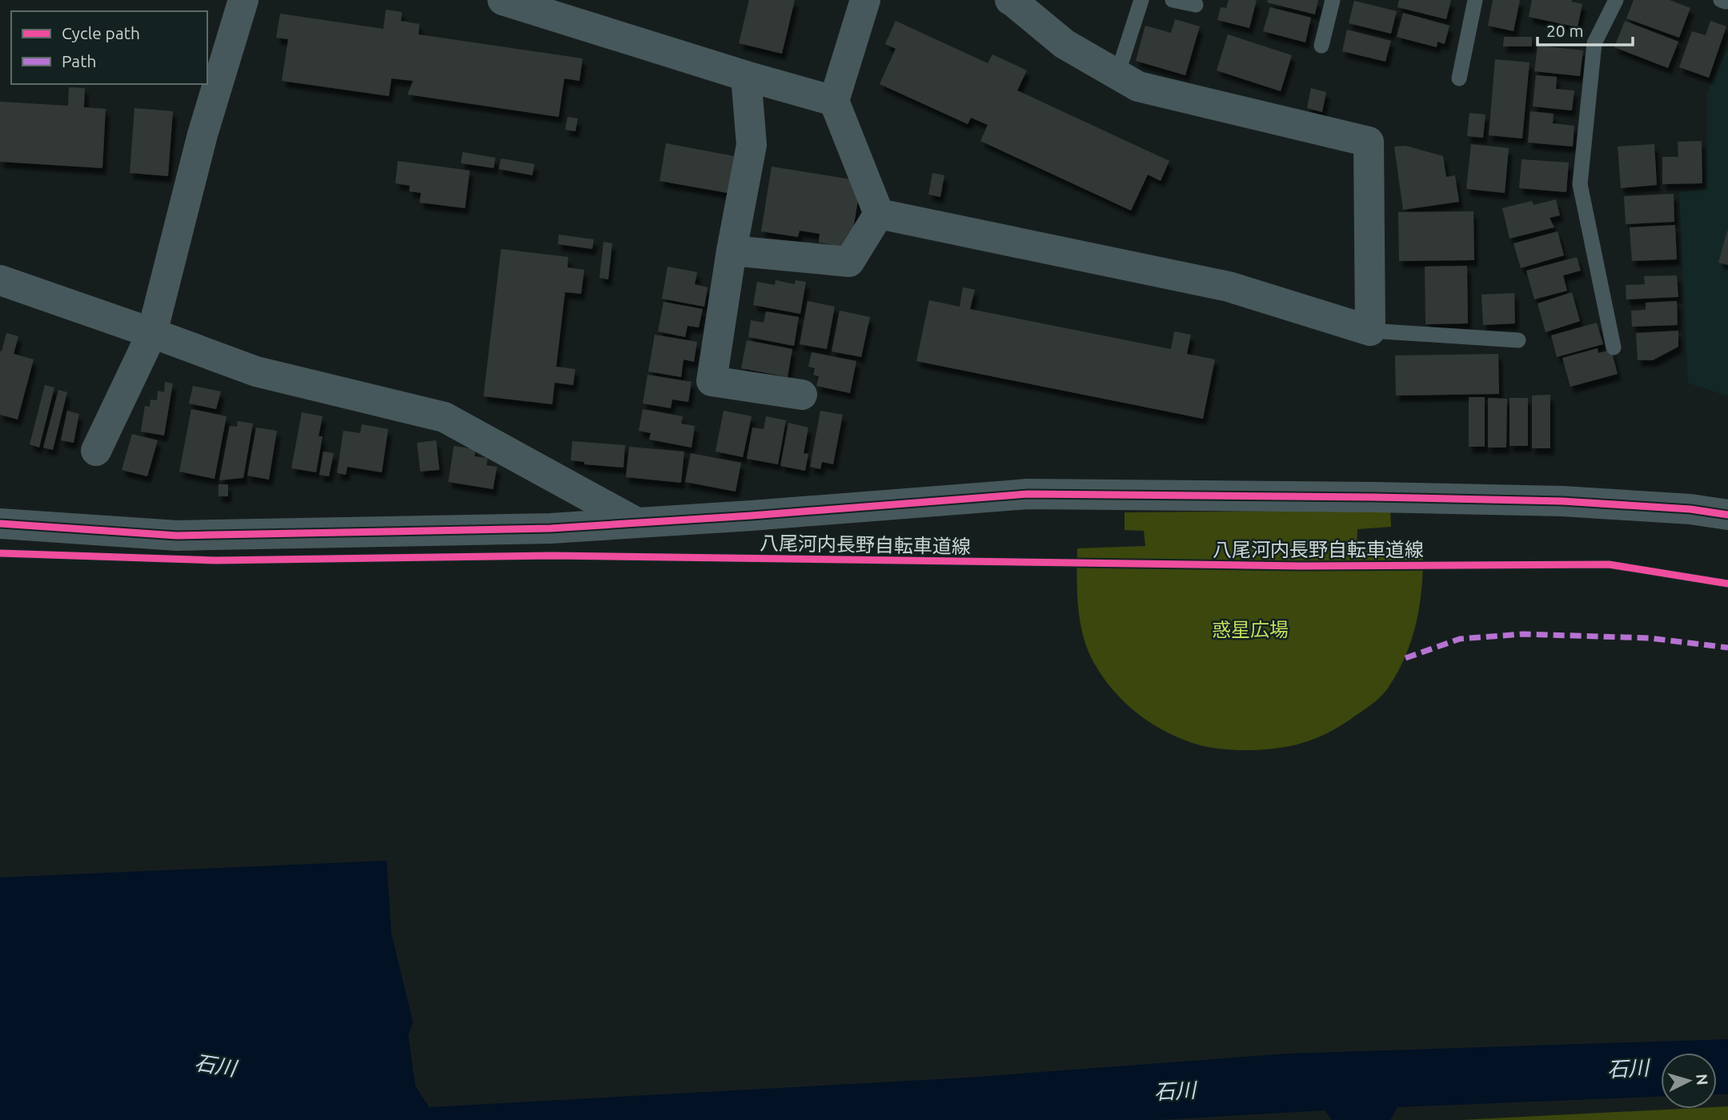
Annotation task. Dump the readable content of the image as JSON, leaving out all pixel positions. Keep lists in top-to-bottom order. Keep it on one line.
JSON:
{"streets":{"cycle path":["八尾河内長野自転車道線"]},"water":["石川"],"parks":["惑星広場"],"legend":["Cycle path","Path"],"scale_bar":"20 m","north":"right"}
